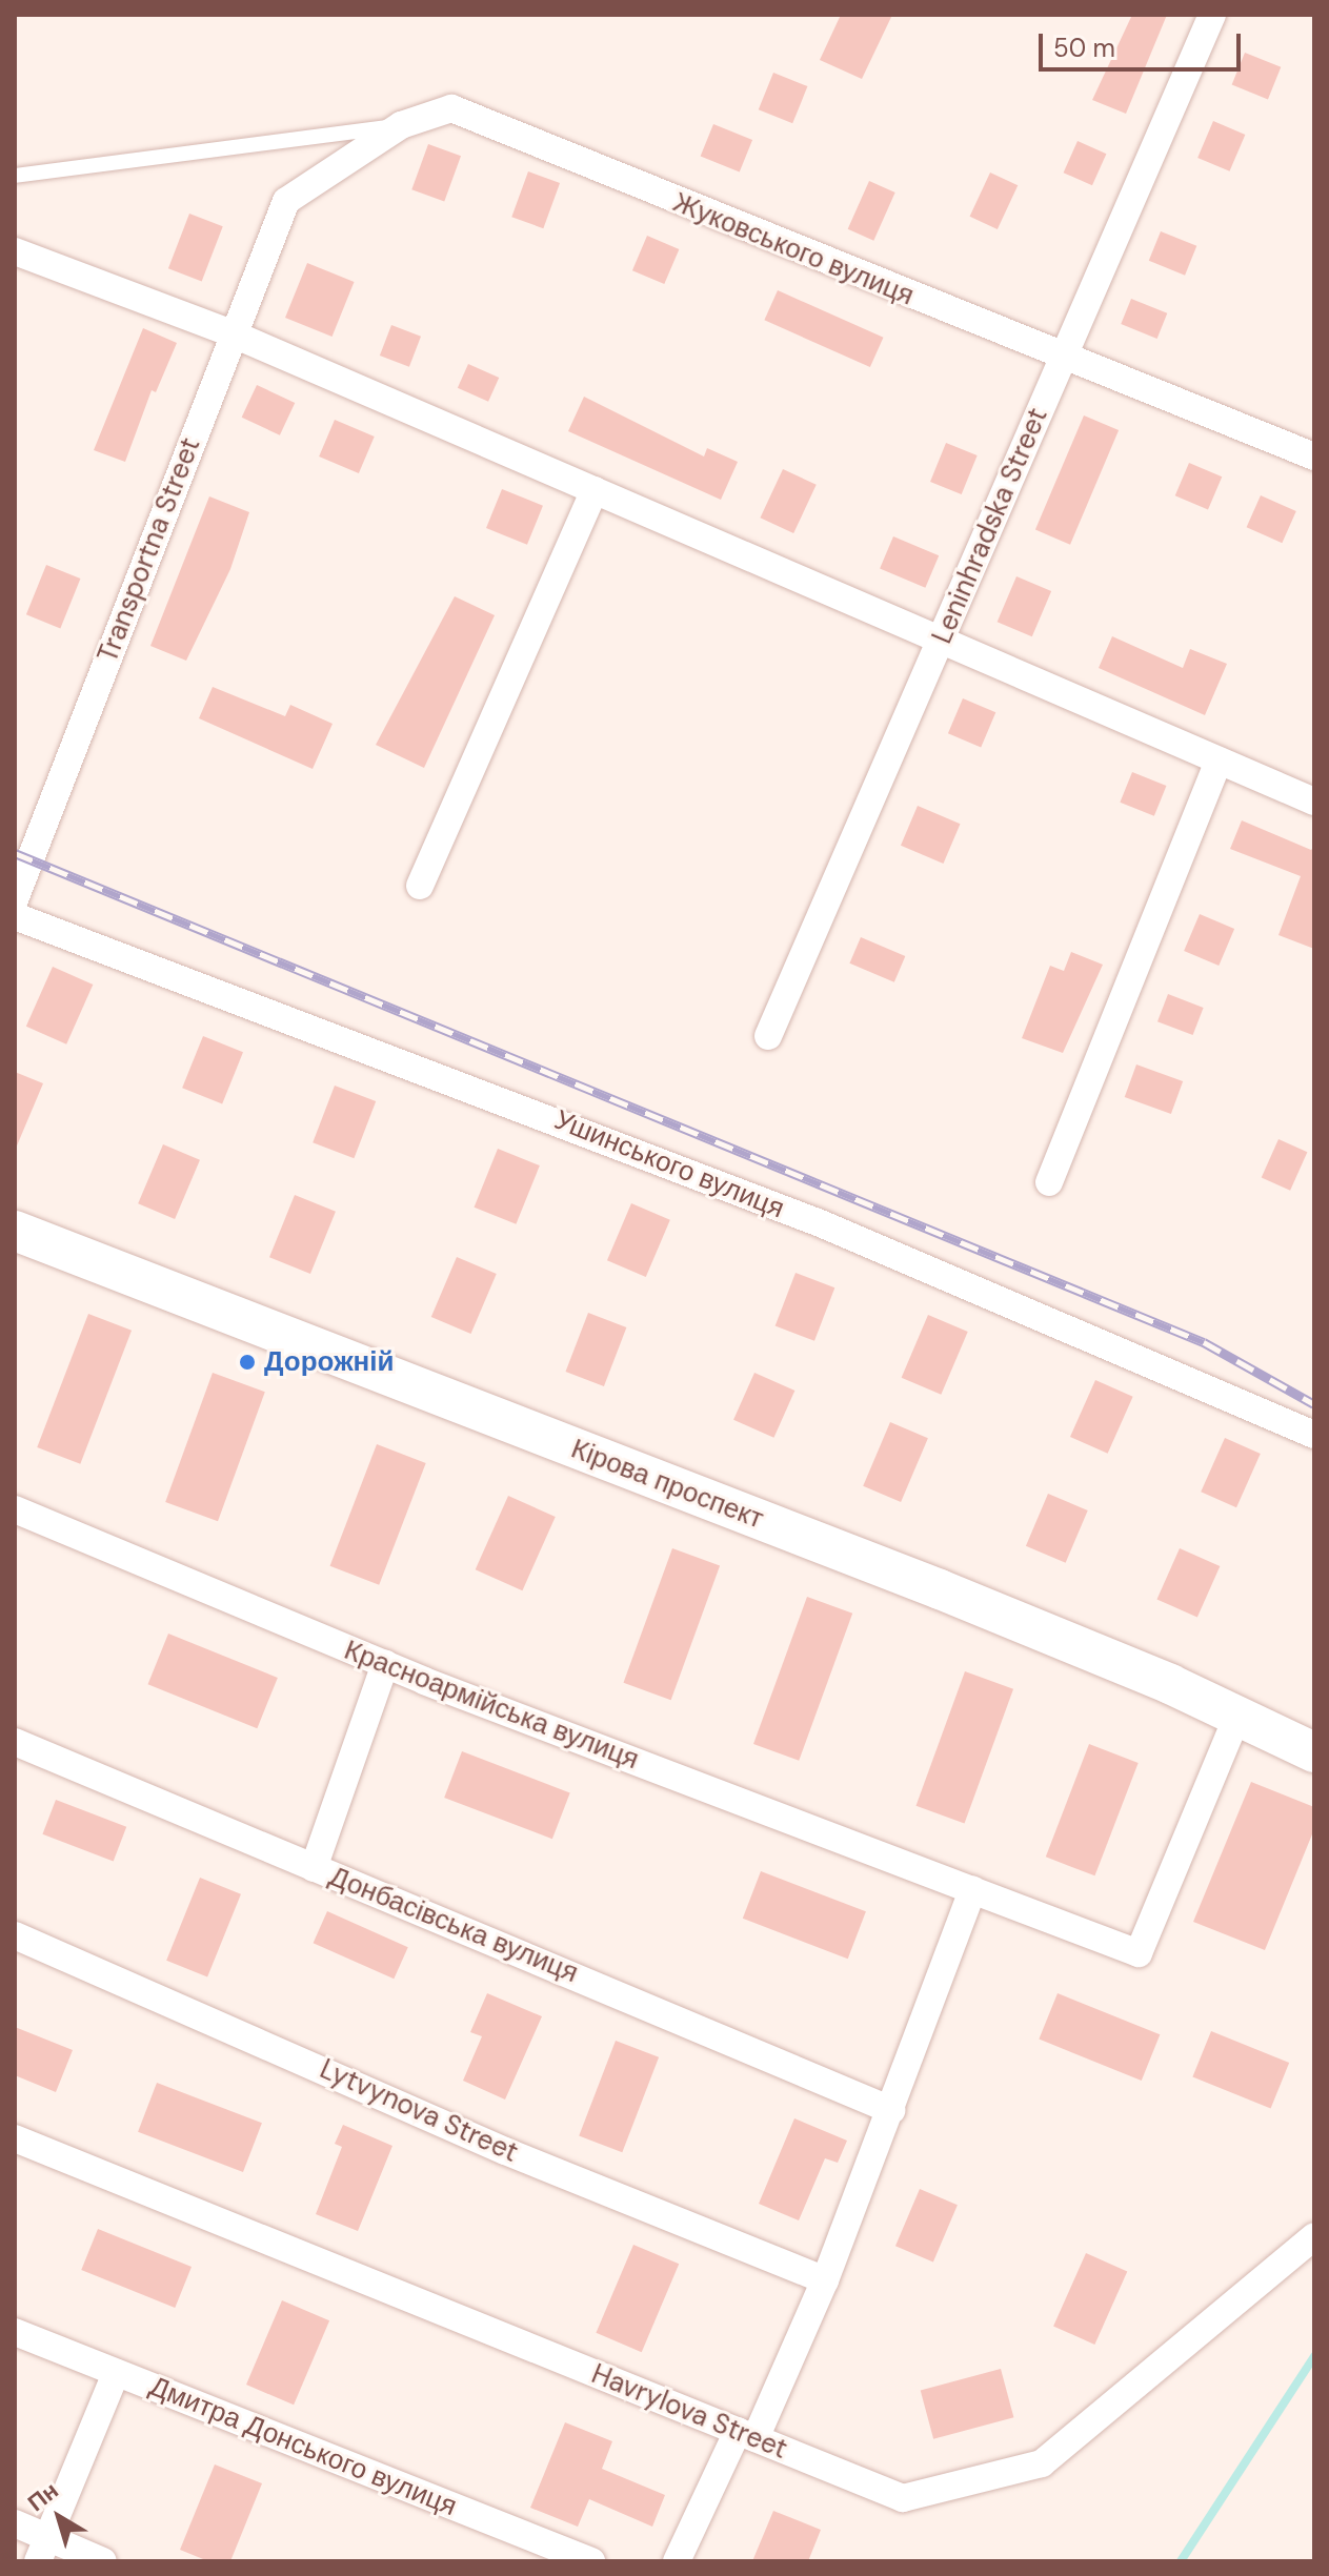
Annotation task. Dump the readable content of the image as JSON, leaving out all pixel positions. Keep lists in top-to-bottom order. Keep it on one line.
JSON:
{"streets":{"street":["Жуковського вулиця","Leninhradska Street","Transportna Street","Ушинського вулиця","Кірова проспект","Красноармійська вулиця","Донбасівська вулиця","Lytvynova Street","Havrylova Street","Дмитра Донського вулиця"]},"crossings":[["Жуковського вулиця","Leninhradska Street"],["Жуковського вулиця","Transportna Street"],["Кірова проспект","Красноармійська вулиця"]],"places":["Дорожній"],"scale_bar":"50 m","north":"top left"}
